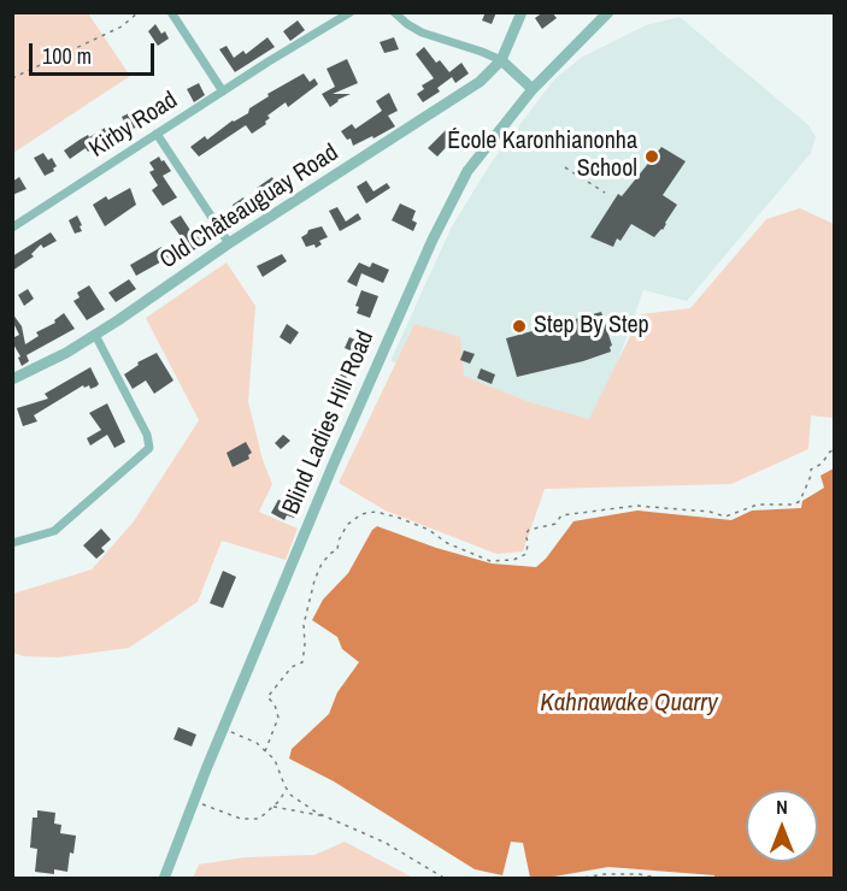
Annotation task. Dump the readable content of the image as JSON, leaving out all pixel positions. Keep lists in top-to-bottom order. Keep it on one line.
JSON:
{"streets":{"street":["Kirby Road","Old Châteauguay Road","Blind Ladies Hill Road"]},"water":["Kahnawake Quarry"],"places":["École Karonhianonha School","Step By Step"],"scale_bar":"100 m","north":"top"}
